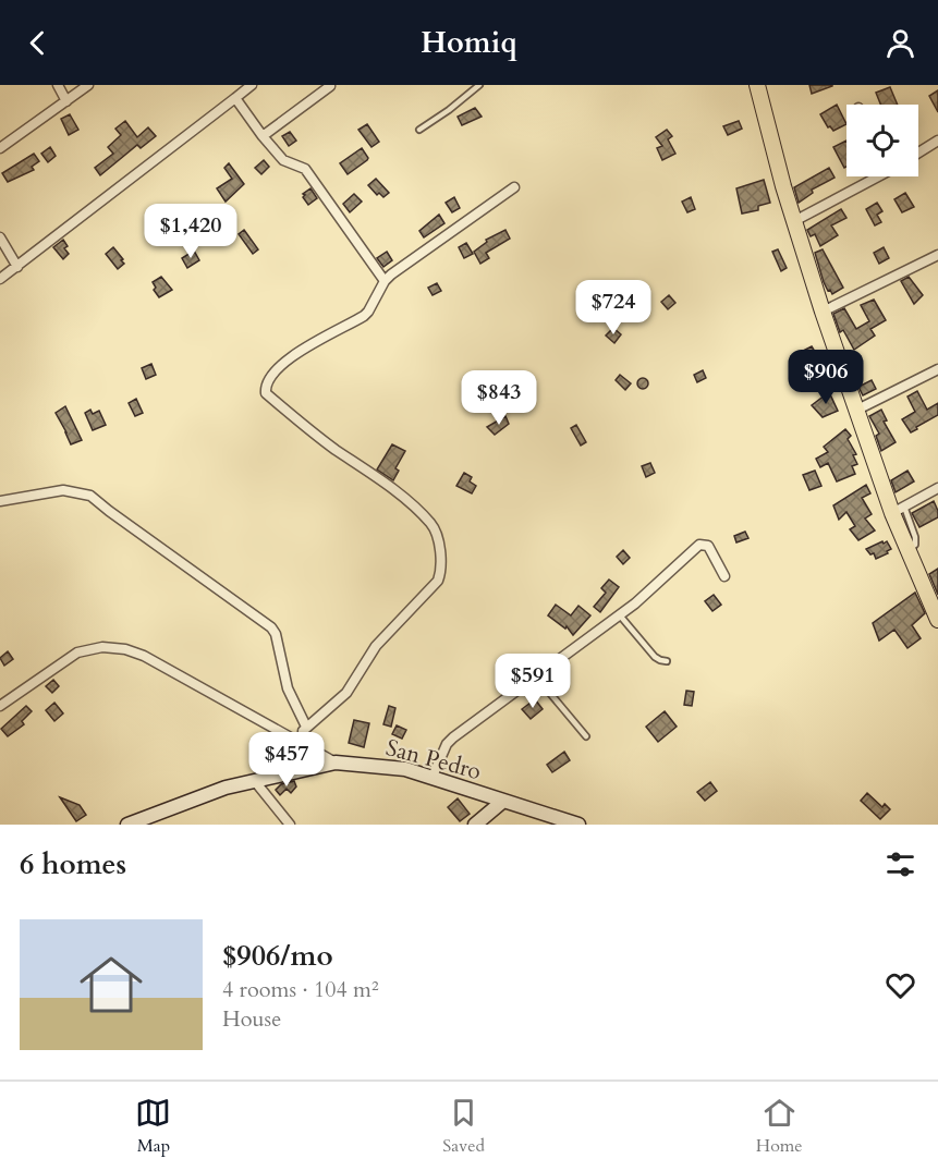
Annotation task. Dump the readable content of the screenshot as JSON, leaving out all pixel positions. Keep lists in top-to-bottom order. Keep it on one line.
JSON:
{"streets":{"street":["San Pedro"]},"page":{"header":"Homiq","price":["$1,420","$724","$906","$843","$591","$457"],"heading":"6 homes","list":[{"name":"$906/mo","note":"4 rooms · 104 m² · House"}],"tabs":["Map","Saved","Home"]}}
